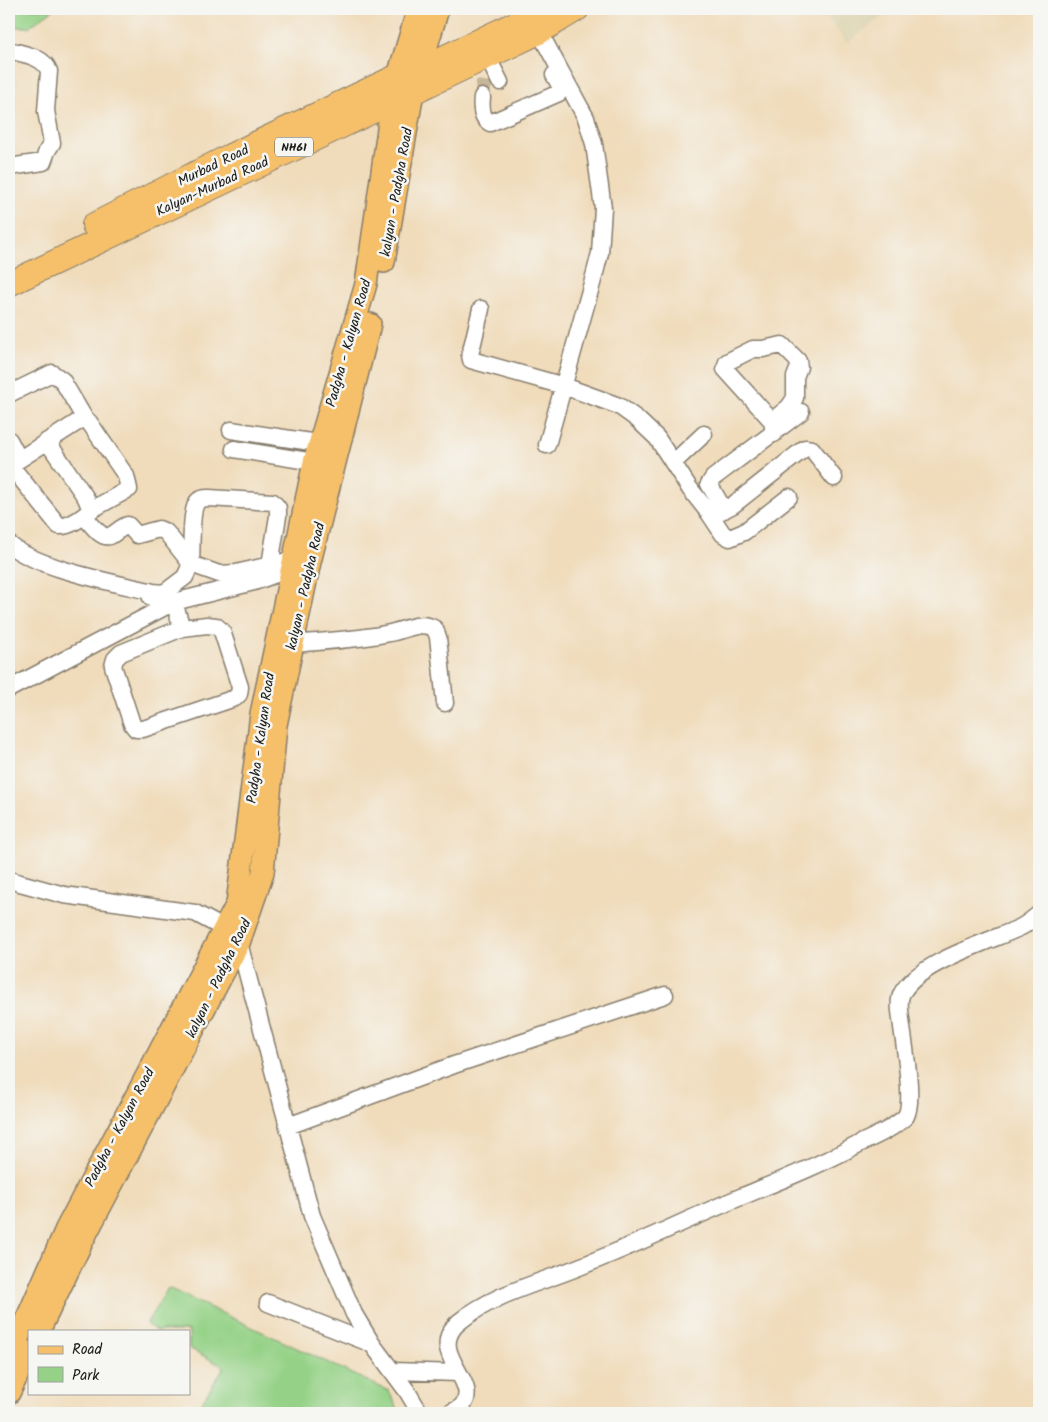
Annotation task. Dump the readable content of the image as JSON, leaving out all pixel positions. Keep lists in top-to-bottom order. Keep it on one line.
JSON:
{"streets":{"highway":["NH61","Murbad Road"],"main road":["kalyan - Padgha Road","Padgha - Kalyan Road"]},"crossings":[["NH61","Murbad Road"],["NH61","kalyan - Padgha Road"],["Murbad Road","kalyan - Padgha Road"],["kalyan - Padgha Road","Padgha - Kalyan Road"]],"legend":["Road","Park"]}
